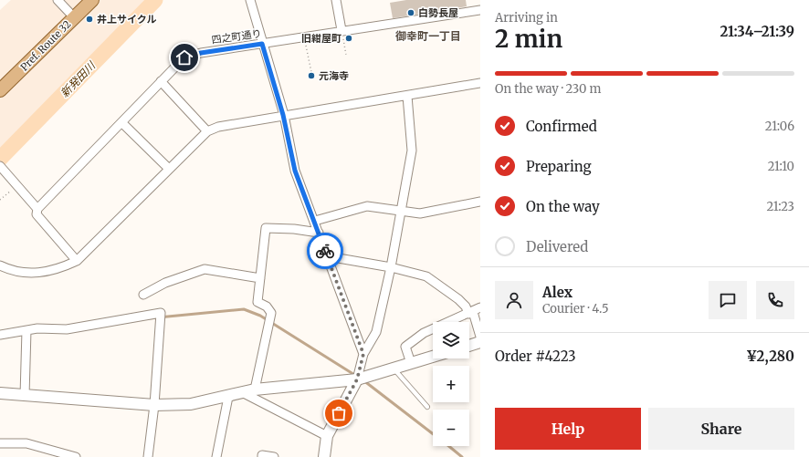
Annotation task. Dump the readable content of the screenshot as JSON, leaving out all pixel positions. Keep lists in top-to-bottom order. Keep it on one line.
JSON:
{"streets":{"main road":["Pref. Route 32"],"street":["四之町通り"]},"districts":["御幸町一丁目"],"water":["新発田川"],"places":["白勢長屋","井上サイクル","旧紺屋町","元海寺"],"page":{"heading":["2 min","Arriving in","21:34–21:39"],"panel":["Alex","Courier · 4.5","Order #4223","¥2,280"],"bar":"On the way · 230 m","list":[["Confirmed","21:06"],["Preparing","21:10"],["On the way","21:23"],"Delivered"],"map_buttons":["+","−"],"buttons":["Help","Share"]}}
